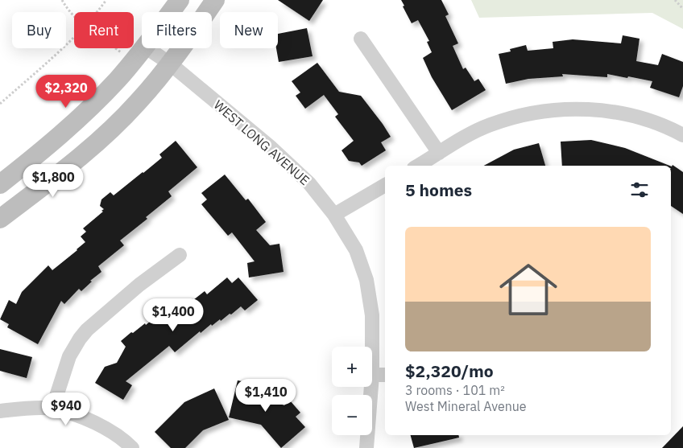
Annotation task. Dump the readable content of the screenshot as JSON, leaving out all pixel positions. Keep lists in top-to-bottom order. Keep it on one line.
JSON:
{"streets":{"street":["WEST LONG AVENUE"]},"page":{"chip":["Buy","Rent","Filters","New"],"price":["$2,320","$1,800","$1,400","$1,410","$940"],"heading":"5 homes","list":[{"name":"$2,320/mo","note":"3 rooms · 101 m² · West Mineral Avenue"}],"map_buttons":["+","−"]}}
